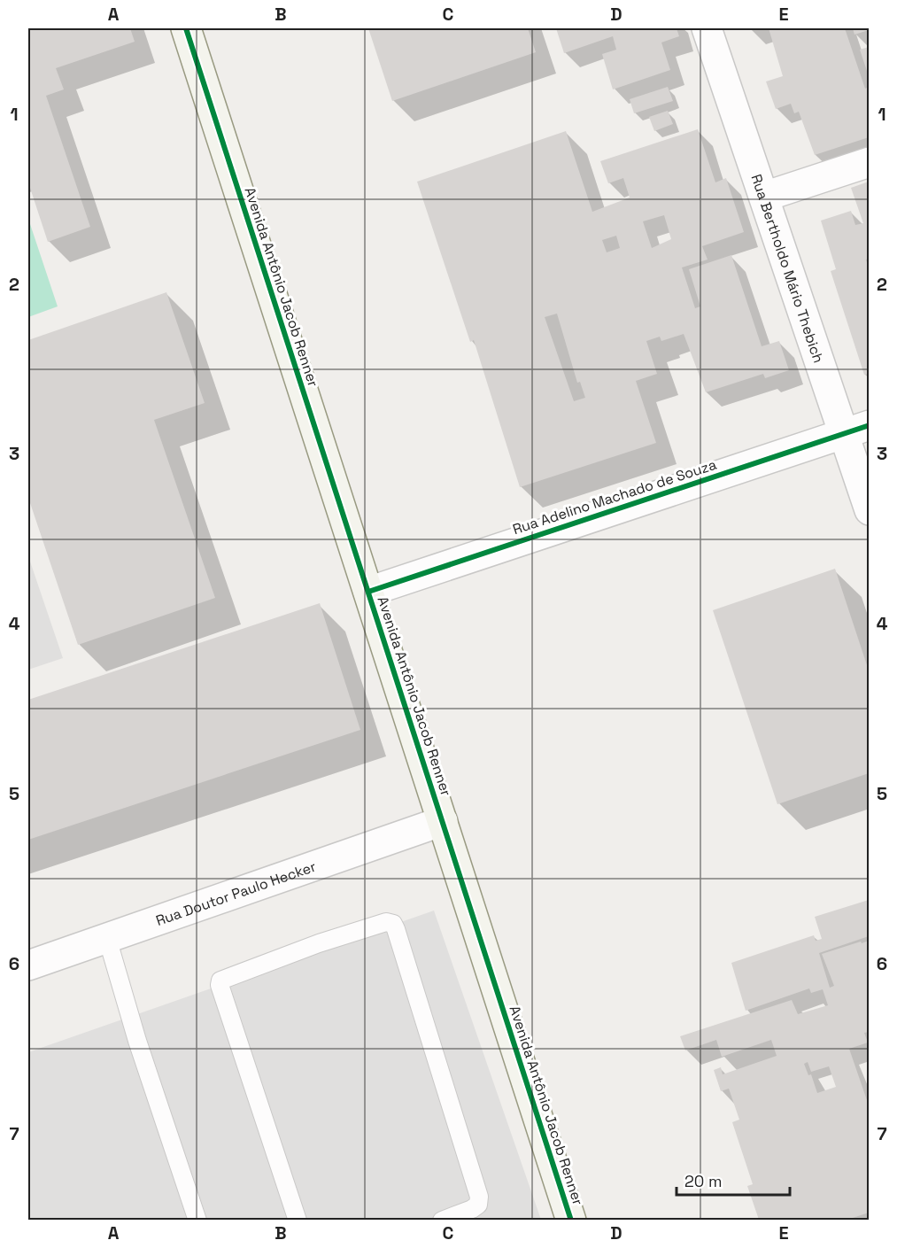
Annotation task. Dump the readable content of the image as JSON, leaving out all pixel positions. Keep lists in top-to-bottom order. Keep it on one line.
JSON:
{"streets":{"main road":["Avenida Antônio Jacob Renner"],"street":["Rua Bertholdo Mário Thebich","Rua Adelino Machado de Souza","Rua Doutor Paulo Hecker"]},"crossings":[["Rua Bertholdo Mário Thebich","Rua Adelino Machado de Souza"],["Avenida Antônio Jacob Renner","Rua Adelino Machado de Souza"],["Avenida Antônio Jacob Renner","Rua Doutor Paulo Hecker"]],"scale_bar":"20 m","grid":{"columns":["A","B","C","D","E"],"rows":["1","2","3","4","5","6","7"]}}
